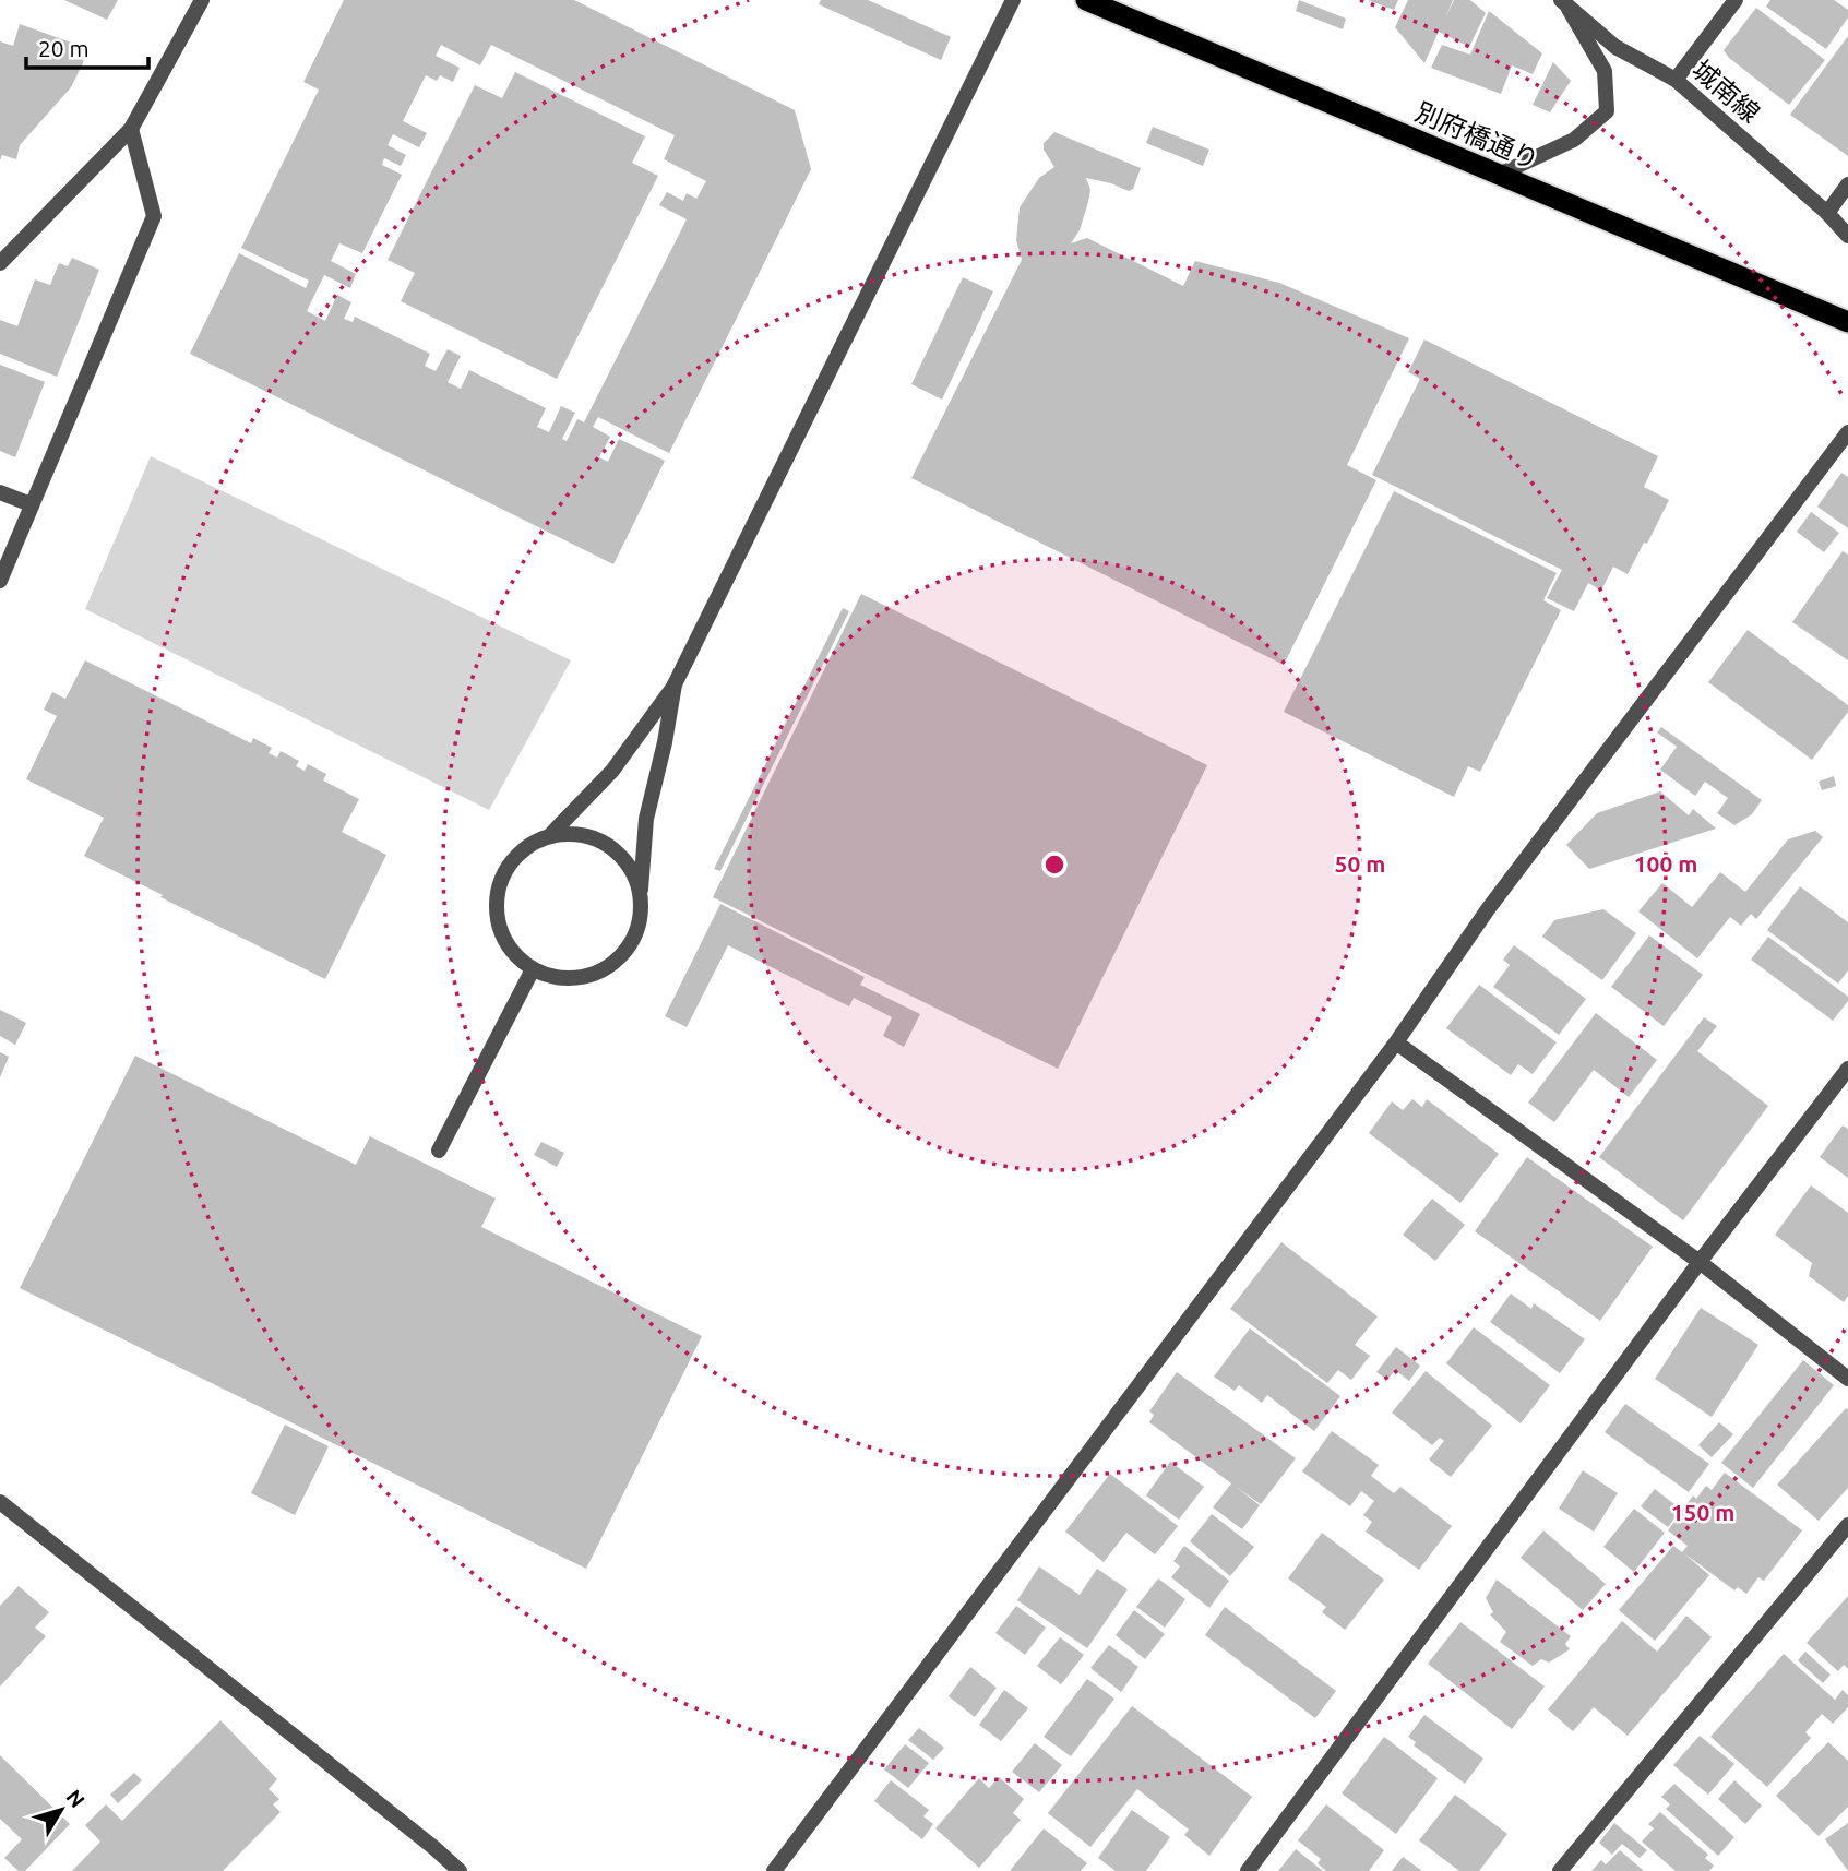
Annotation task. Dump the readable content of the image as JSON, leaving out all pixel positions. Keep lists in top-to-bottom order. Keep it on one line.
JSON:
{"streets":{"highway":["別府橋通り"],"street":["城南線"]},"scale_bar":"20 m","north":"top right","rings":["50 m","100 m","150 m"]}
